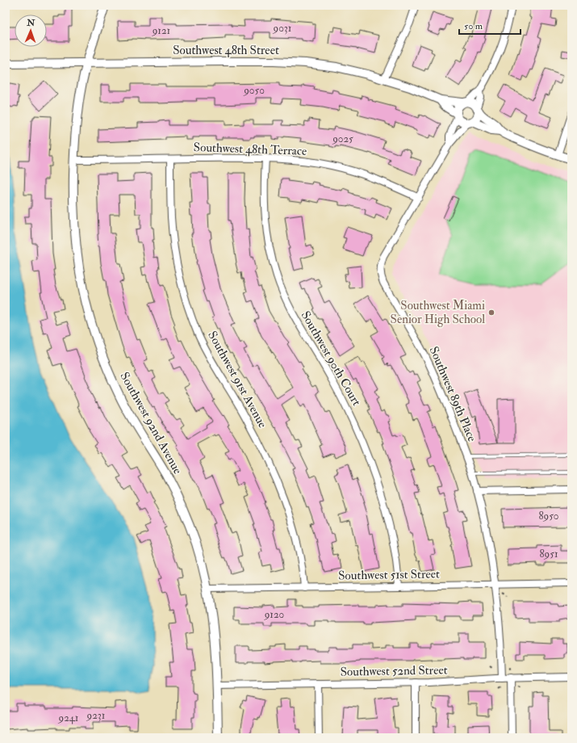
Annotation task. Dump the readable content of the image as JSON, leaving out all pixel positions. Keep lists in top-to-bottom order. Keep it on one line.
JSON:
{"streets":{"street":["Southwest 48th Street","Southwest 48th Terrace","Southwest 90th Court","Southwest 91st Avenue","Southwest 89th Place","Southwest 92nd Avenue","Southwest 51st Street","Southwest 52nd Street"]},"crossings":[["Southwest 48th Street","Southwest 89th Place"],["Southwest 48th Street","Southwest 92nd Avenue"],["Southwest 48th Terrace","Southwest 90th Court"],["Southwest 48th Terrace","Southwest 91st Avenue"],["Southwest 48th Terrace","Southwest 89th Place"],["Southwest 48th Terrace","Southwest 92nd Avenue"],["Southwest 90th Court","Southwest 51st Street"],["Southwest 91st Avenue","Southwest 51st Street"],["Southwest 89th Place","Southwest 51st Street"],["Southwest 89th Place","Southwest 52nd Street"],["Southwest 92nd Avenue","Southwest 51st Street"],["Southwest 92nd Avenue","Southwest 52nd Street"]],"places":["Southwest Miami Senior High School"],"house_numbers":["9031","9121","9050","9025","8950","8951","9120","9231","9241"],"scale_bar":"50 m","north":"top"}
